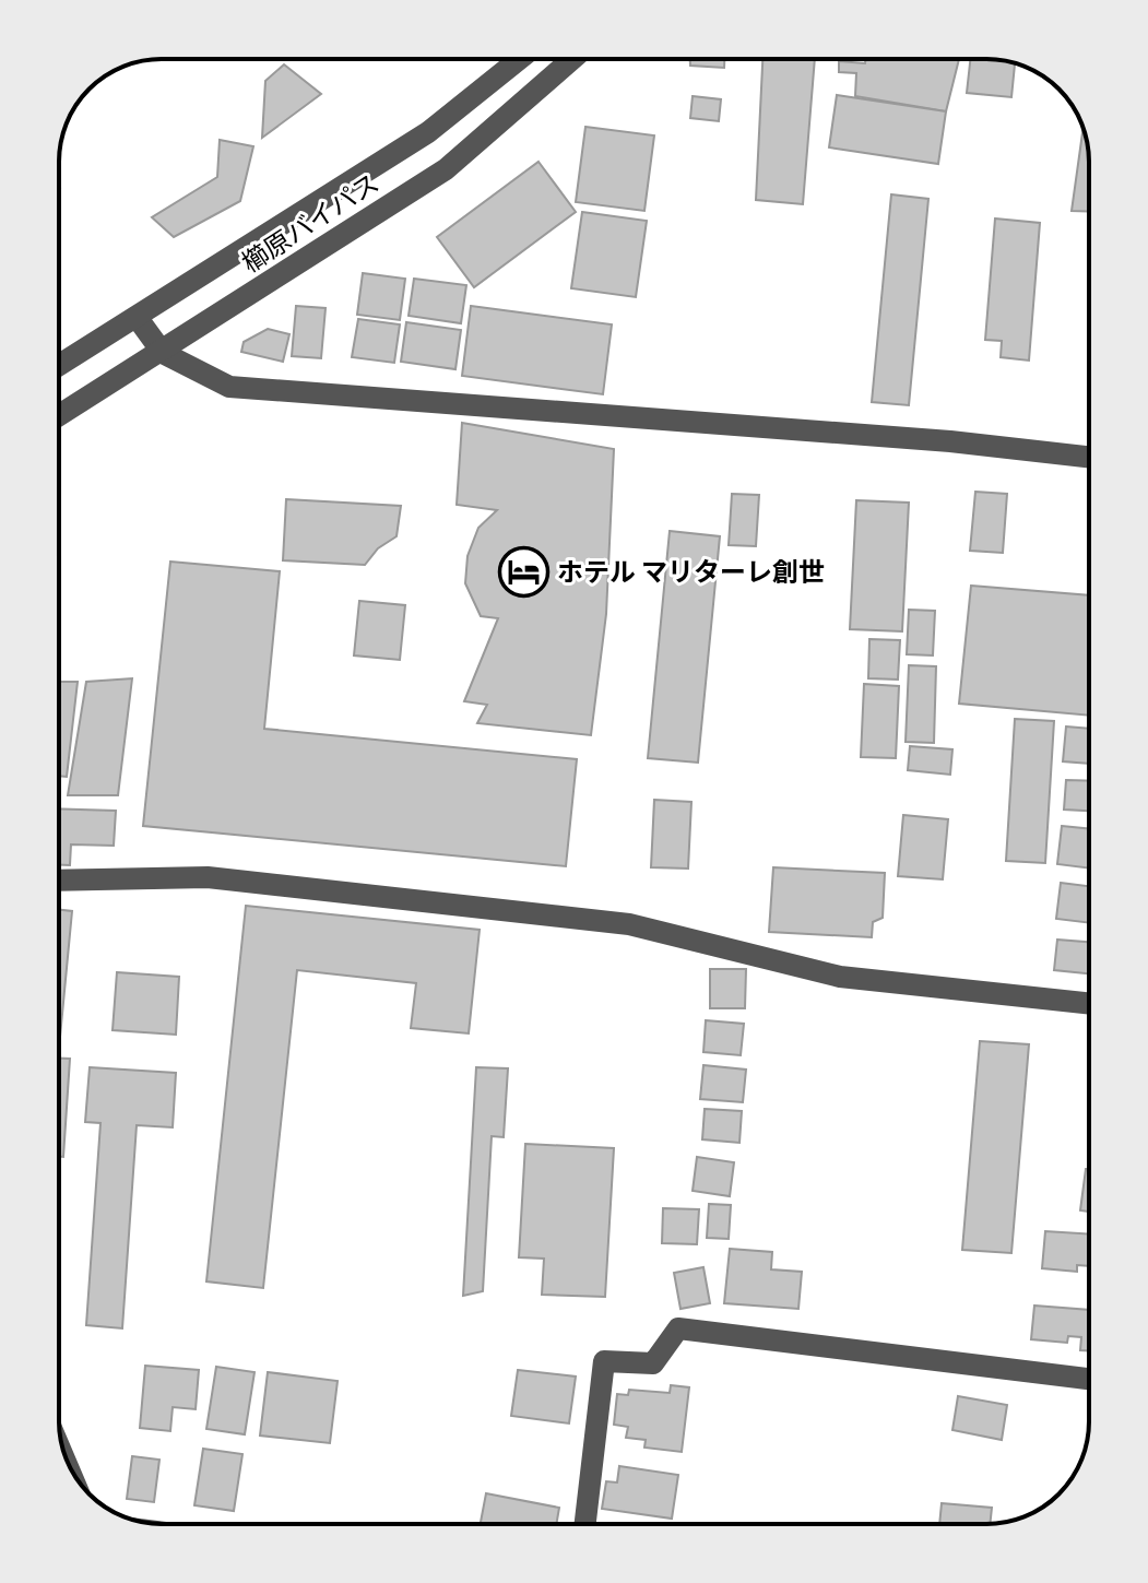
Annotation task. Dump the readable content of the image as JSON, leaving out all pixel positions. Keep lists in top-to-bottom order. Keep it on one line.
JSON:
{"streets":{"street":["櫛原バイパス"]},"places":{"hotel":["ホテル マリターレ創世"]}}
